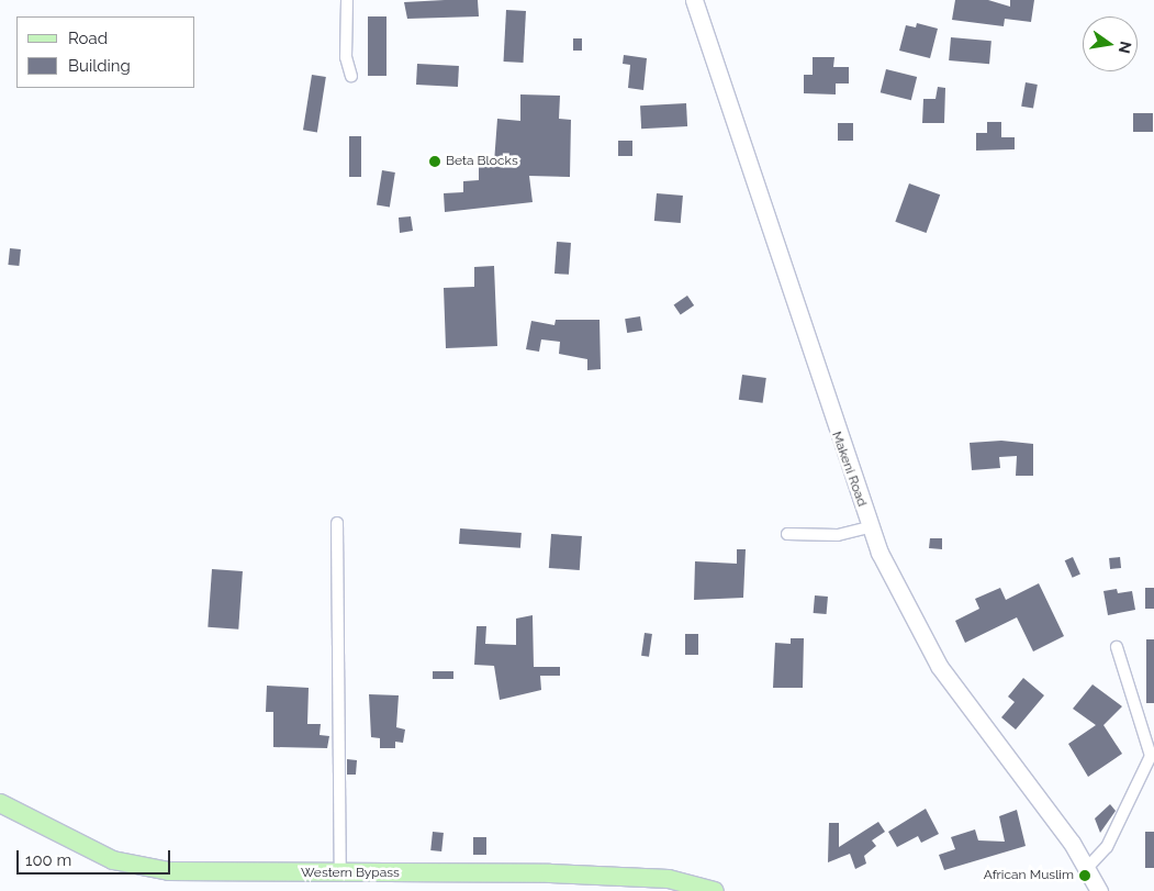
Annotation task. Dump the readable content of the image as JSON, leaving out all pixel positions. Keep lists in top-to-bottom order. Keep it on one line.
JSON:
{"streets":{"main road":["Makeni Road","Western Bypass"]},"places":["Beta Blocks","African Muslim"],"legend":["Road","Building"],"scale_bar":"100 m","north":"right"}
